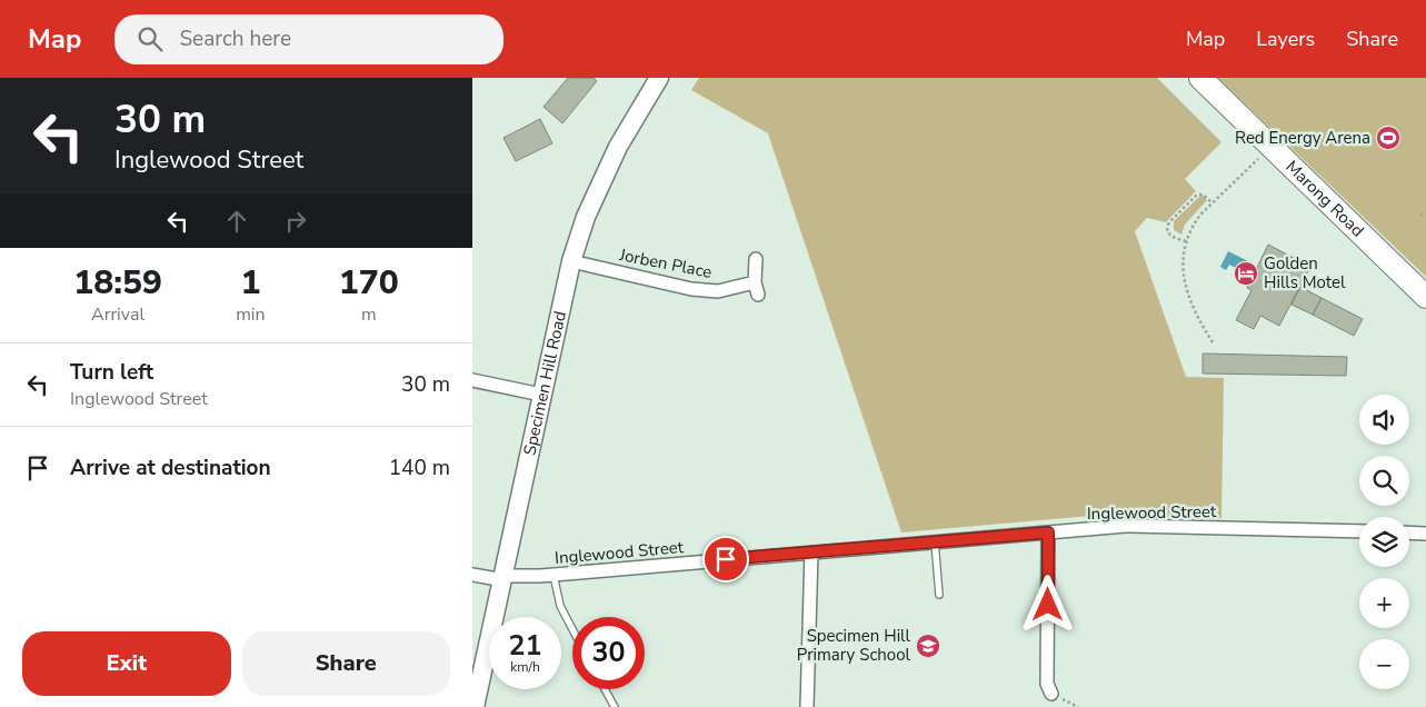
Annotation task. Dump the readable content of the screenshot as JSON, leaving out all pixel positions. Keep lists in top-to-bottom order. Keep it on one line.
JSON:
{"streets":{"highway":["Marong Road"],"main road":["Specimen Hill Road"],"street":["Jorben Place","Inglewood Street"]},"crossings":[["Jorben Place","Specimen Hill Road"],["Specimen Hill Road","Inglewood Street"]],"places":{"sports":["Red Energy Arena"],"hotel":["Golden Hills Motel"],"school or university":["Specimen Hill Primary School"]},"page":{"header":"Map","search":"Search here","nav":["Map","Layers","Share"],"turn":["30 m","Inglewood Street"],"eta":["18:59","Arrival","1","min","170","m"],"list":[{"name":"Turn left","note":"Inglewood Street","value":"30 m"},{"name":"Arrive at destination","value":"140 m"}],"map_buttons":["+","−"],"speed":"21 km/h","limit":"30","buttons":["Exit","Share"]}}
